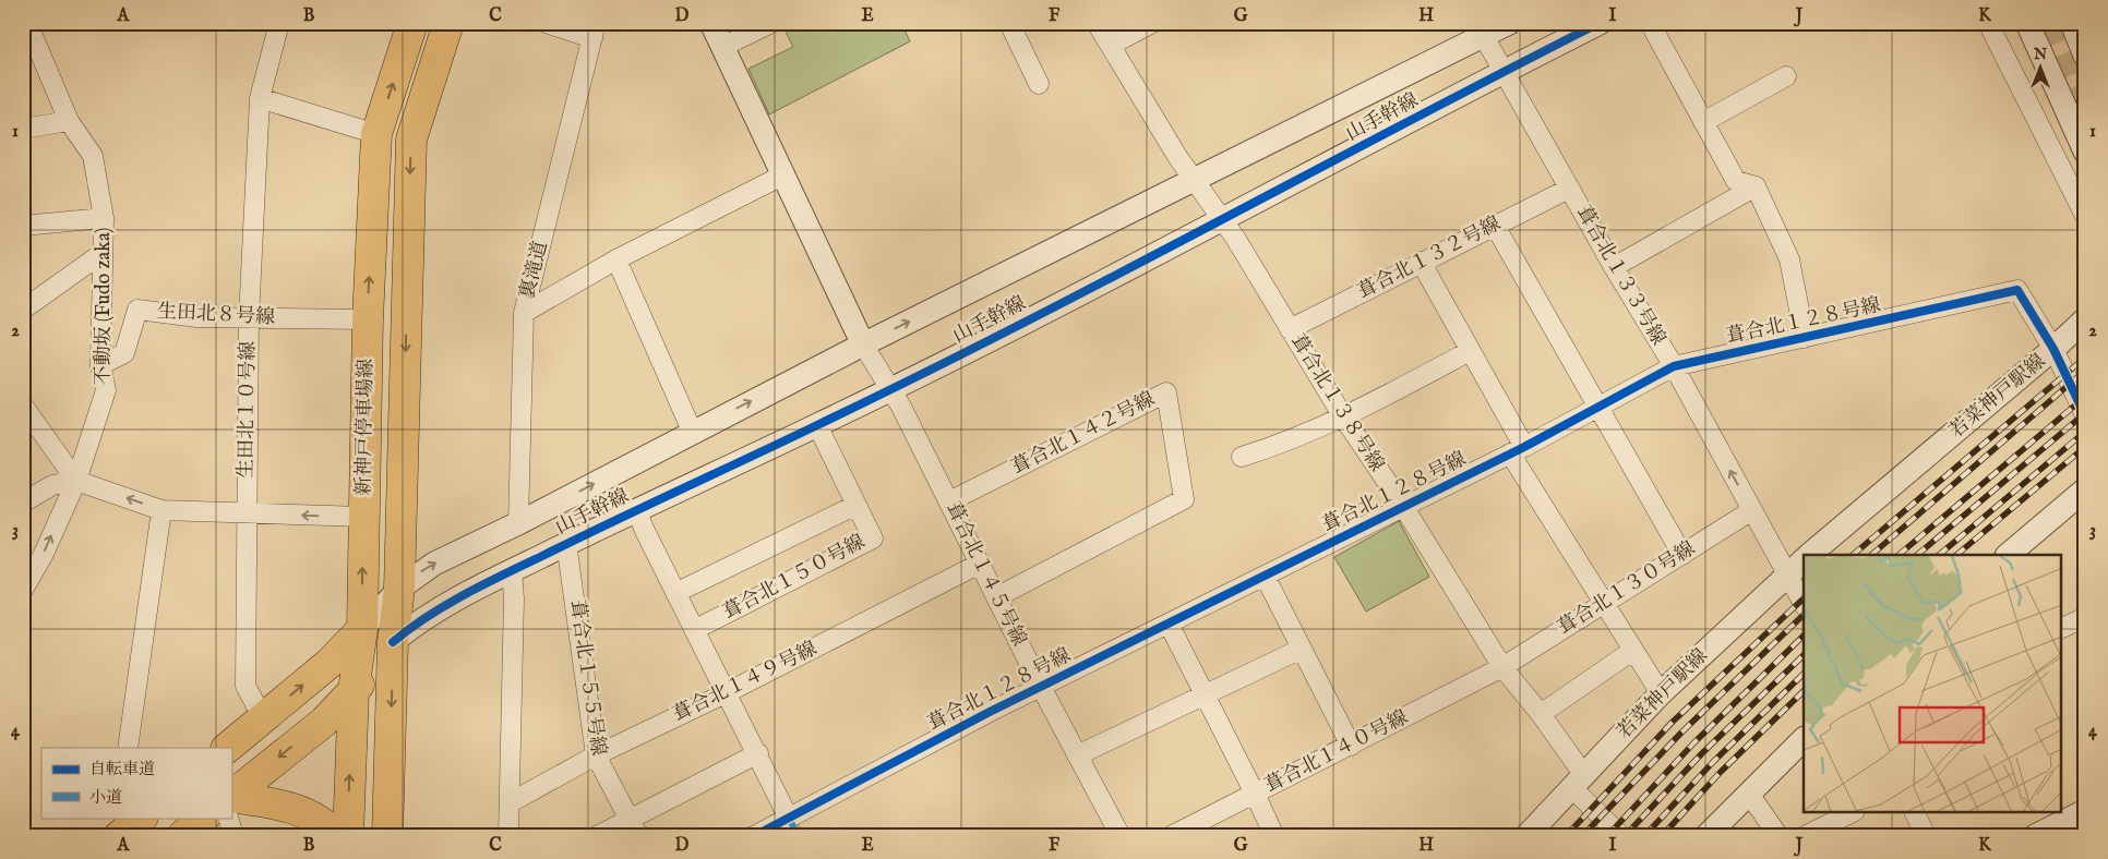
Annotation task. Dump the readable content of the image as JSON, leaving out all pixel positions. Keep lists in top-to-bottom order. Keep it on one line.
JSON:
{"streets":{"main road":["山手幹線","新神戸停車場線"],"street":["葺合北１３２号線","裏滝道","葺合北１３３号線","不動坂 (Fudo zaka)","生田北８号線","葺合北１２８号線","若菜神戸駅線","葺合北１３８号線","生田北１０号線","葺合北１４２号線","葺合北１４５号線","葺合北１５０号線","葺合北１３０号線","葺合北１５５号線","葺合北１４９号線","葺合北１４０号線"]},"crossings":[["山手幹線","裏滝道"],["山手幹線","葺合北１３３号線"],["山手幹線","葺合北１３８号線"],["山手幹線","生田北１０号線"],["山手幹線","新神戸停車場線"],["山手幹線","葺合北１４５号線"],["山手幹線","葺合北１５０号線"],["山手幹線","葺合北１５５号線"],["葺合北１３２号線","葺合北１３３号線"],["葺合北１３２号線","葺合北１３８号線"],["葺合北１３３号線","葺合北１２８号線"],["葺合北１３３号線","若菜神戸駅線"],["葺合北１３３号線","葺合北１３０号線"],["不動坂 (Fudo zaka)","生田北８号線"],["生田北８号線","生田北１０号線"],["生田北８号線","新神戸停車場線"],["葺合北１２８号線","若菜神戸駅線"],["葺合北１２８号線","葺合北１３８号線"],["葺合北１２８号線","葺合北１４５号線"],["若菜神戸駅線","葺合北１３８号線"],["葺合北１３８号線","葺合北１３０号線"],["葺合北１３８号線","葺合北１４０号線"],["葺合北１４２号線","葺合北１４５号線"],["葺合北１４５号線","葺合北１４９号線"],["葺合北１３０号線","葺合北１４０号線"],["葺合北１５５号線","葺合北１４９号線"]],"legend":["自転車道","小道"],"north":"top","grid":{"columns":["A","B","C","D","E","F","G","H","I","J","K"],"rows":["1","2","3","4"]}}
